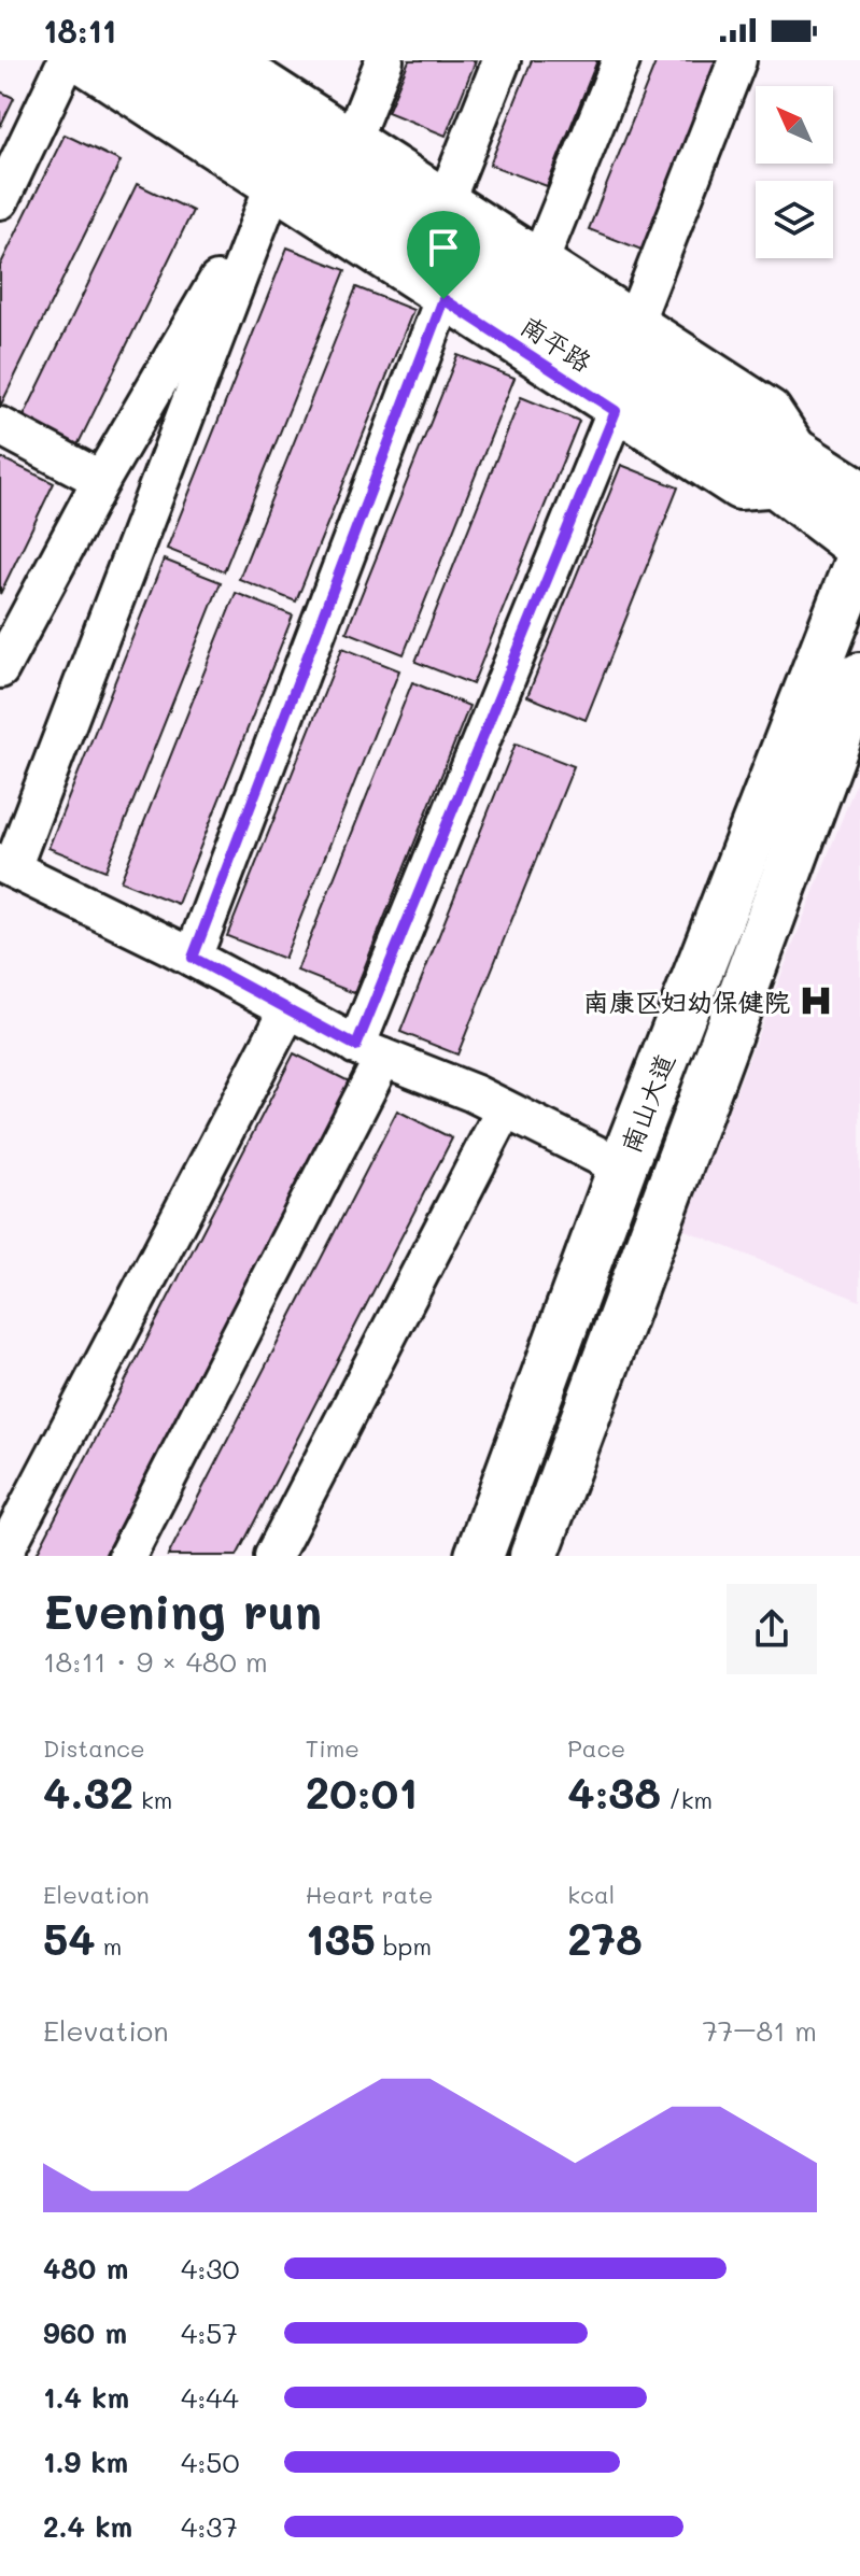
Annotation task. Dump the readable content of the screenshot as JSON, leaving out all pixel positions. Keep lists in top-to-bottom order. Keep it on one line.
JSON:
{"streets":{"main road":["南平路","南山大道"]},"places":{"hospital":["南康区妇幼保健院"]},"north":"top left","page":{"status":"18:11","heading":["Evening run","18:11 · 9 × 480 m"],"stats":[["Distance","4.32 km"],["Time","20:01"],["Pace","4:38 /km"],["Elevation","54 m"],["Heart rate","135 bpm"],["kcal","278"]],"chart":["Elevation","77–81 m"],"list":[{"name":"480 m","note":"4:30"},{"name":"960 m","note":"4:57"},{"name":"1.4 km","note":"4:44"},{"name":"1.9 km","note":"4:50"},{"name":"2.4 km","note":"4:37"}]}}
